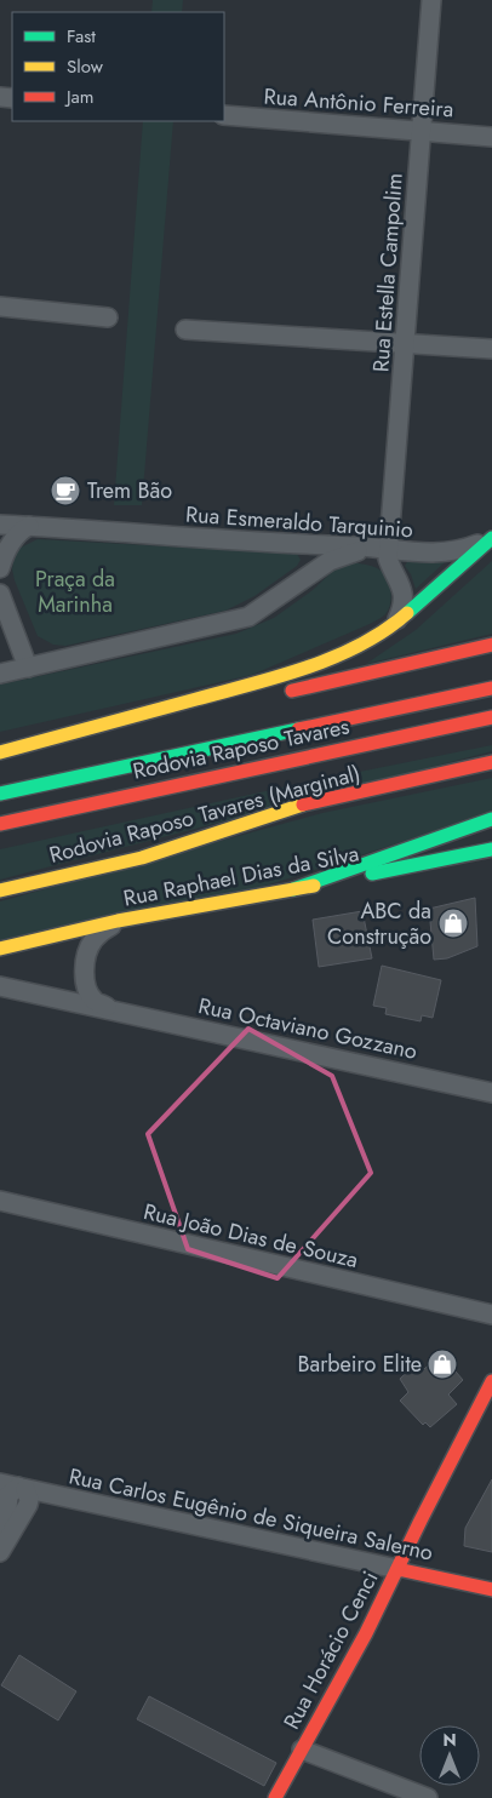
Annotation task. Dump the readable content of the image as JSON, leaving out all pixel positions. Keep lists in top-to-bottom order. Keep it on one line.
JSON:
{"streets":{"main road":["Rodovia Raposo Tavares","Rodovia Raposo Tavares (Marginal)","Rua Raphael Dias da Silva","Rua Carlos Eugênio de Siqueira Salerno","Rua Horácio Cenci"],"street":["Rua Antônio Ferreira","Rua Estella Campolim","Rua Esmeraldo Tarquinio","Rua Octaviano Gozzano","Rua João Dias de Souza"]},"crossings":[["Rua Antônio Ferreira","Rua Estella Campolim"],["Rua Estella Campolim","Rua Esmeraldo Tarquinio"],["Rua Raphael Dias da Silva","Rua Octaviano Gozzano"],["Rua Carlos Eugênio de Siqueira Salerno","Rua Horácio Cenci"]],"parks":["Praça da Marinha"],"places":{"cafe":["Trem Bão"],"shop":["ABC da Construção","Barbeiro Elite"]},"legend":["Fast","Slow","Jam"],"north":"top"}
